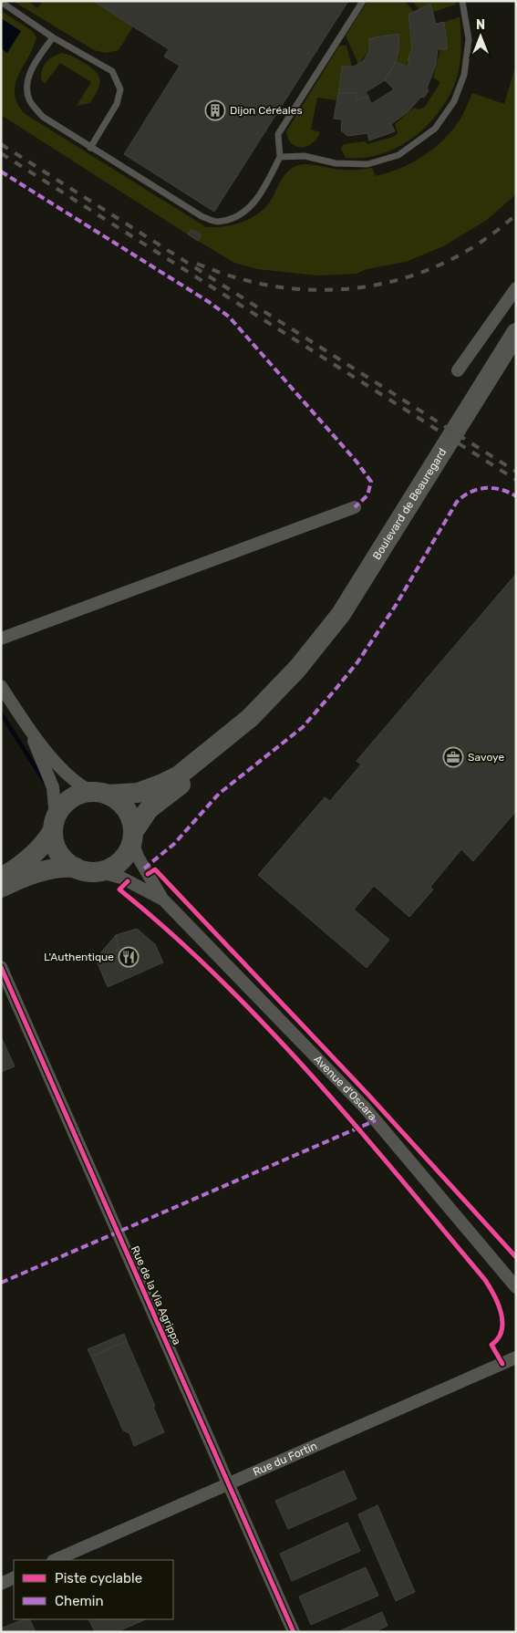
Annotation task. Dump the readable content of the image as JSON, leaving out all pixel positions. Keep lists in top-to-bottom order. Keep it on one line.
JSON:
{"streets":{"main road":["Boulevard de Beauregard"],"street":["Avenue d'Oscara","Rue de la Via Agrippa","Rue du Fortin"]},"crossings":[["Rue de la Via Agrippa","Rue du Fortin"]],"places":{"building":["Dijon Céréales"],"office":["Savoye"],"restaurant":["L'Authentique"]},"legend":["Piste cyclable","Chemin"],"north":"top"}
